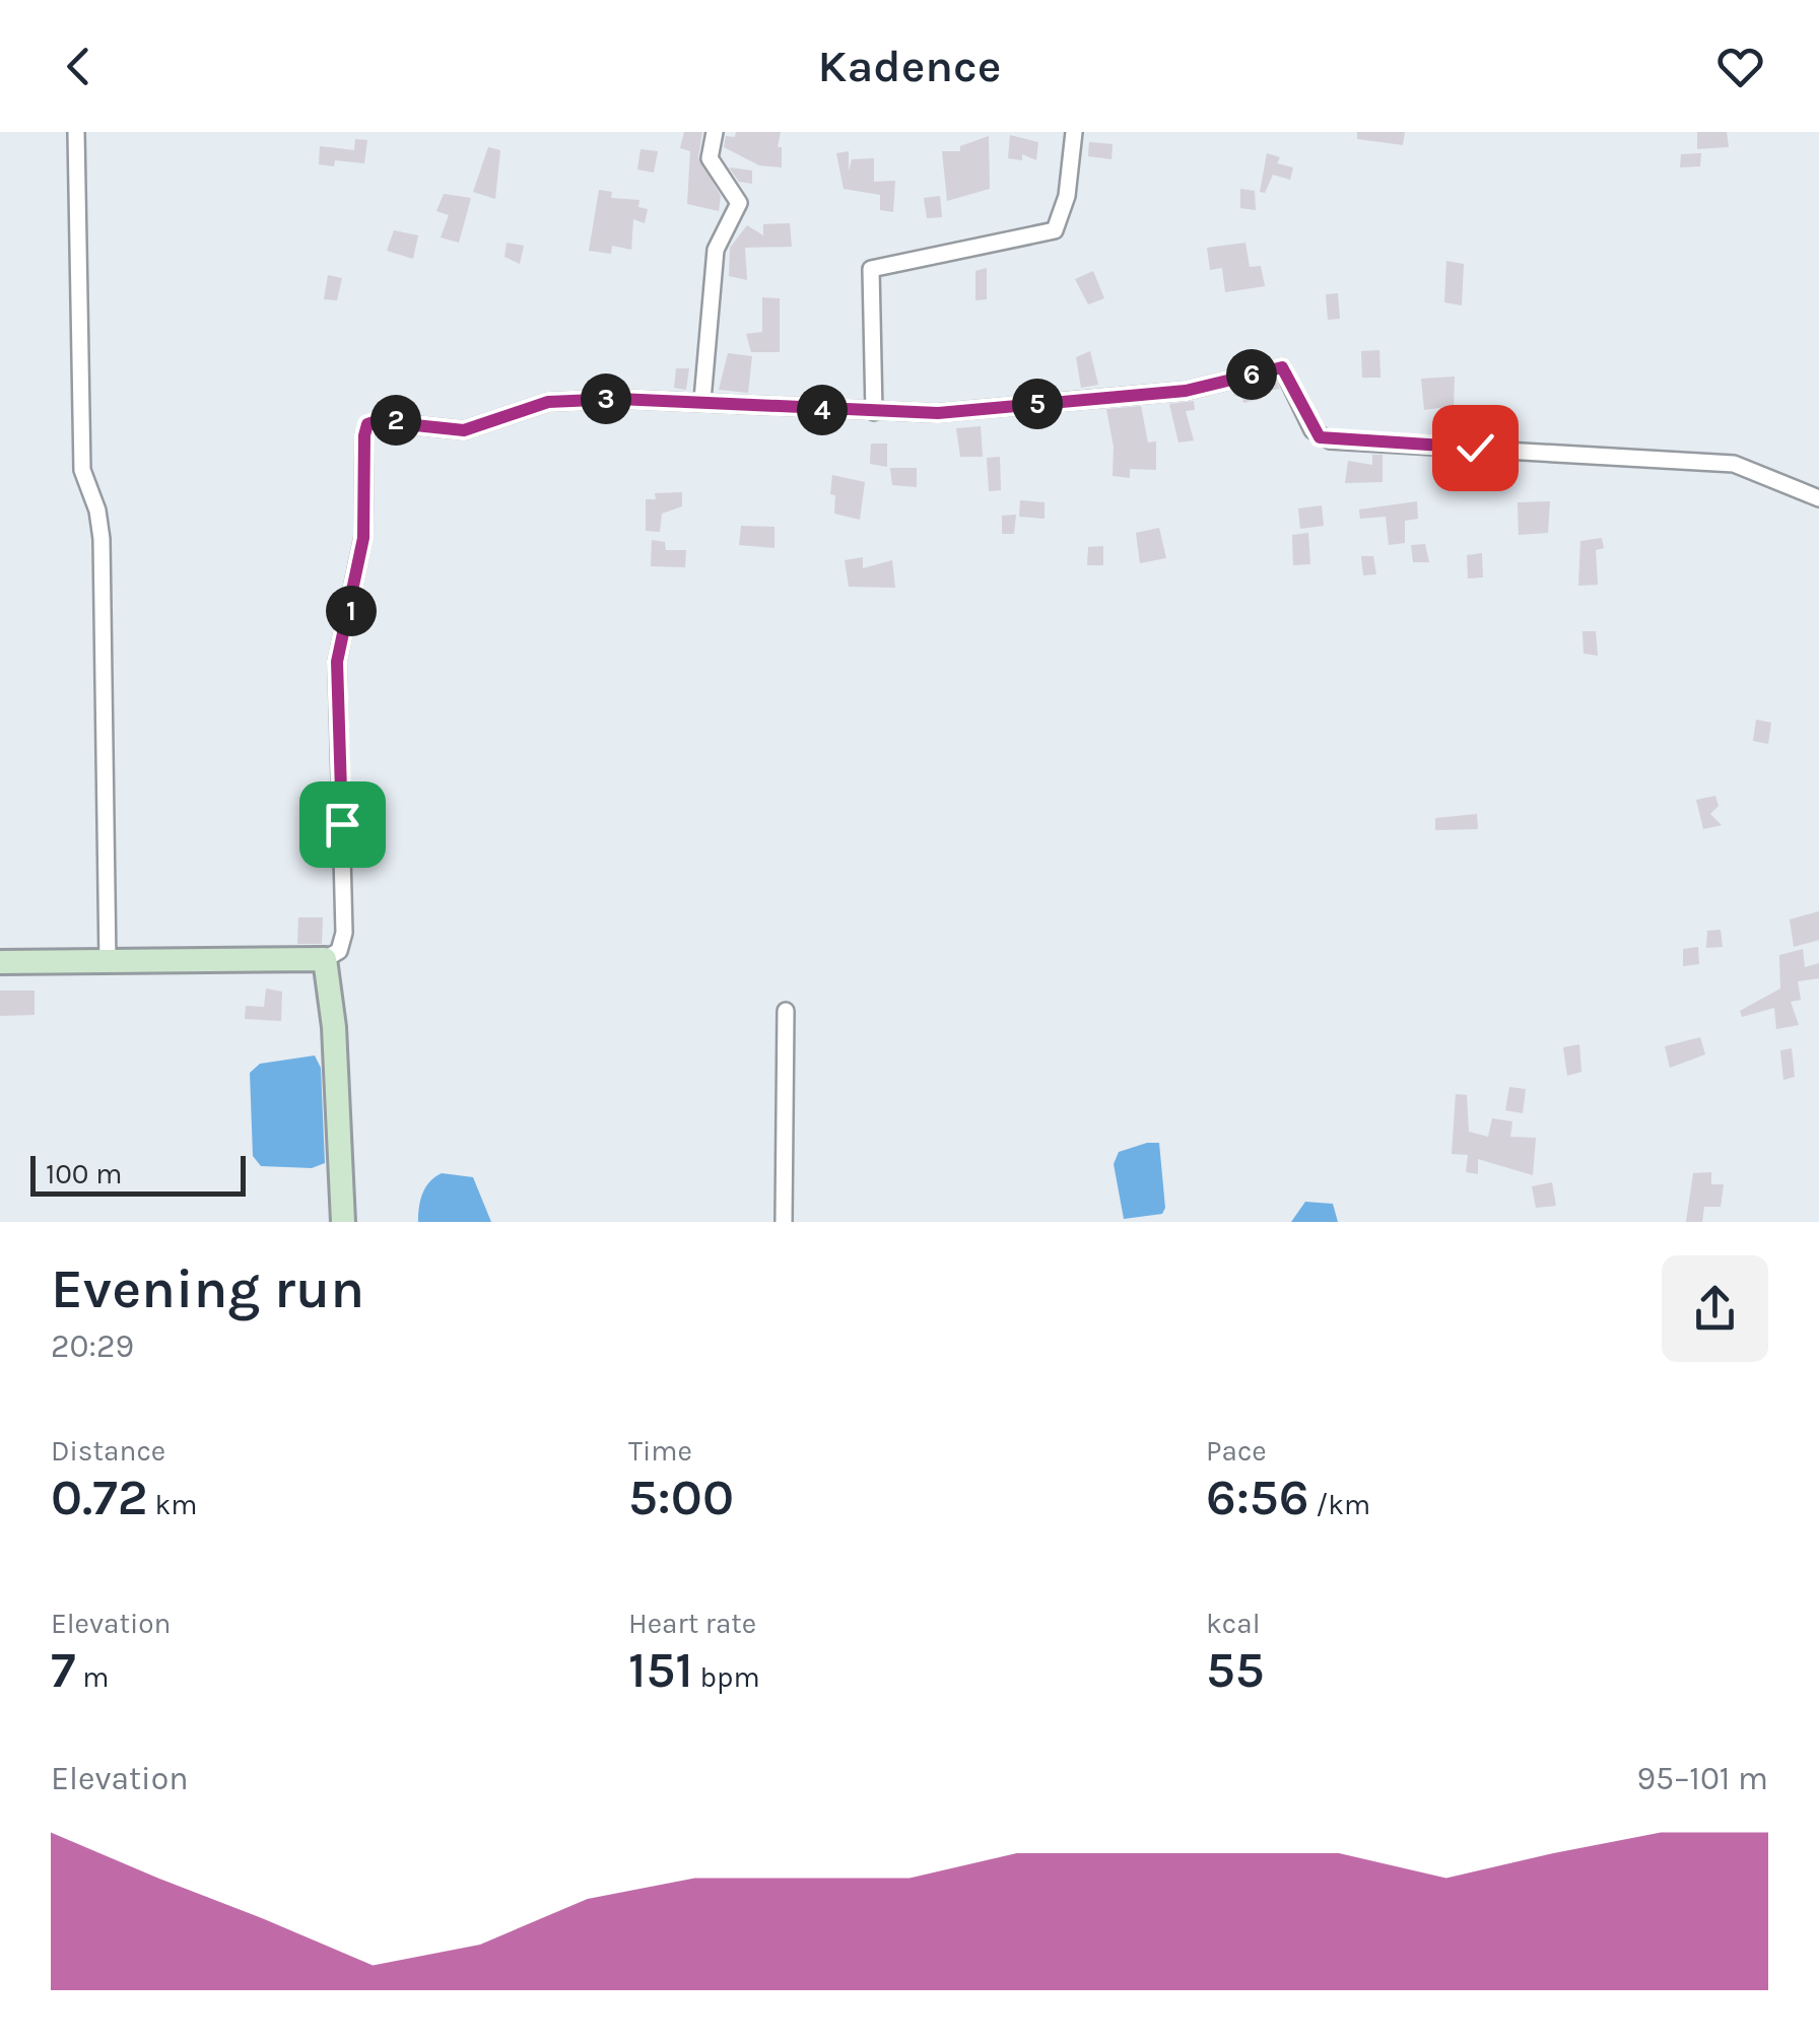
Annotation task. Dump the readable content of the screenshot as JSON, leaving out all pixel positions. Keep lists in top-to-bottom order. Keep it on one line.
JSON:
{"scale_bar":"100 m","page":{"header":"Kadence","pins":["6","3","5","4","2","1"],"scale":"100 m","heading":["Evening run","20:29"],"stats":[["Distance","0.72 km"],["Time","5:00"],["Pace","6:56 /km"],["Elevation","7 m"],["Heart rate","151 bpm"],["kcal","55"]],"chart":["Elevation","95–101 m"]}}
